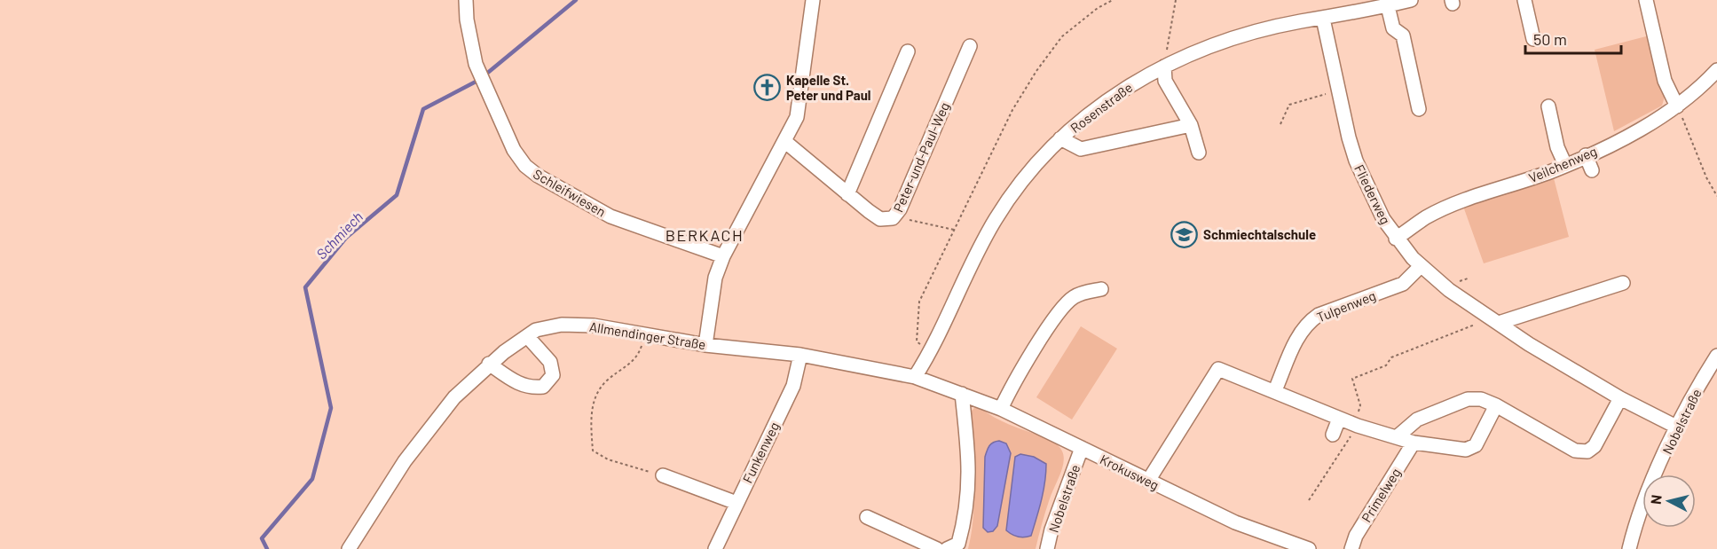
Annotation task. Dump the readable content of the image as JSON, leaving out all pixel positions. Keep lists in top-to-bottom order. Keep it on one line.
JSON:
{"streets":{"street":["Rosenstraße","Peter-und-Paul-Weg","Veilchenweg","Schleifwiesen","Fliederweg","Tulpenweg","Allmendinger Straße","Nobelstraße","Funkenweg","Krokusweg","Primelweg"]},"crossings":[["Rosenstraße","Fliederweg"],["Rosenstraße","Allmendinger Straße"],["Veilchenweg","Fliederweg"],["Fliederweg","Tulpenweg"],["Fliederweg","Nobelstraße"],["Allmendinger Straße","Funkenweg"],["Allmendinger Straße","Krokusweg"],["Nobelstraße","Krokusweg"]],"districts":["BERKACH"],"water":["Schmiech"],"places":{"church":["Kapelle St. Peter und Paul"],"school or university":["Schmiechtalschule"]},"scale_bar":"50 m","north":"left"}
